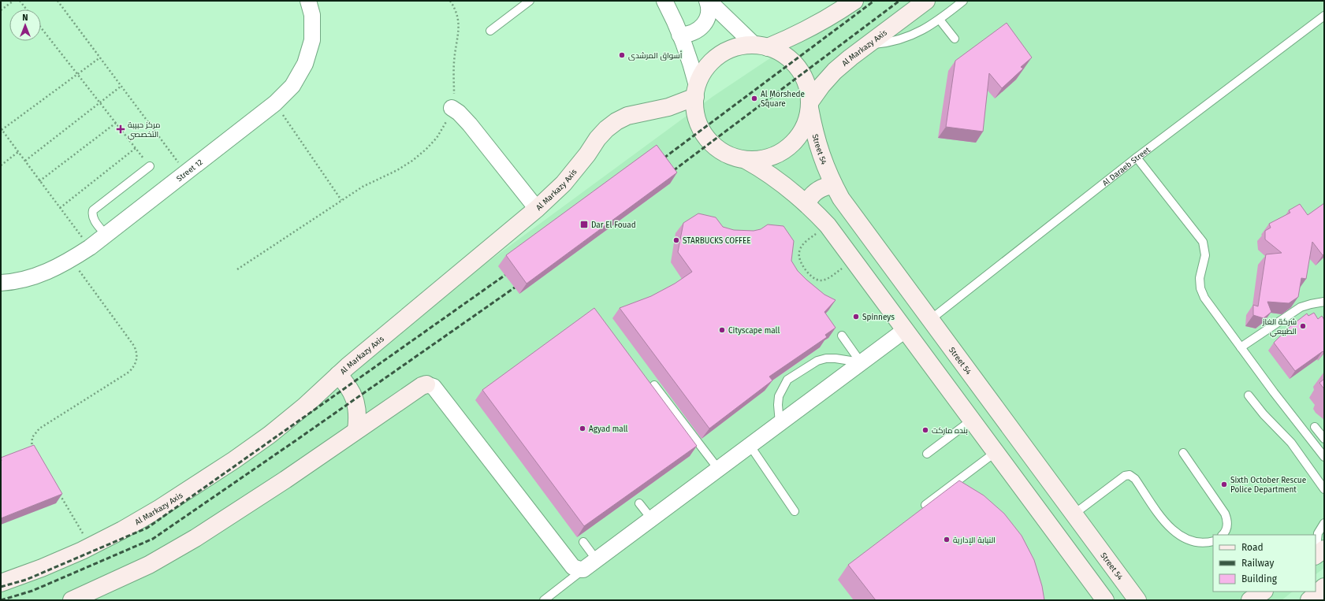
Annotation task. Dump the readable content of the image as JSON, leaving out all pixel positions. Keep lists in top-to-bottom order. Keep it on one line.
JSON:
{"streets":{"main road":["Al Markazy Axis","Street 54"],"street":["Street 12"],"lane":["Al Daraeb Street"]},"crossings":[["Al Markazy Axis","Street 54"],["Street 54","Al Daraeb Street"]],"places":{"other":["أسواق المرشدى","Al Morshede Square","STARBUCKS COFFEE","Spinneys","شركة الغاز الطبيعي","Cityscape mall","Agyad mall","بنده ماركت","Sixth October Rescue Police Department","النيابة الإدارية"],"health":["مركز حبيبة التخصصي"],"transit":["Dar El Fouad"]},"legend":["Road","Railway","Building"],"north":"top"}
